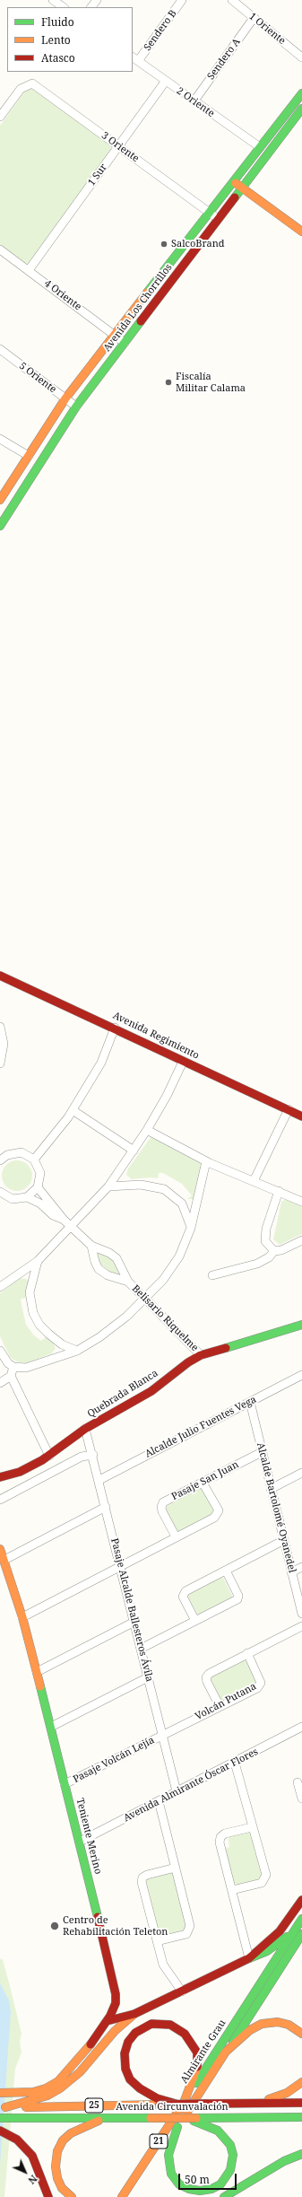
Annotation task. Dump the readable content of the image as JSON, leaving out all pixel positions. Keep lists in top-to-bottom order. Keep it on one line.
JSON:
{"streets":{"main road":["Avenida Los Chorrillos","Avenida Regimiento","Quebrada Blanca","Teniente Merino","Almirante Grau","25","Avenida Circunvalación","21"],"street":["1 Oriente","Sendero B","Sendero A","2 Oriente","3 Oriente","1 Sur","4 Oriente","5 Oriente","Belisario Riquelme","Alcalde Julio Fuentes Vega","Pasaje San Juan","Alcalde Bartolomé Oyanedel","Pasaje Alcalde Ballesteros Ávila","Volcán Putana","Pasaje Volcán Lejía","Avenida Almirante Óscar Flores"]},"crossings":[["1 Oriente","Sendero A"],["Sendero B","2 Oriente"],["Sendero A","2 Oriente"],["2 Oriente","1 Sur"],["2 Oriente","Avenida Los Chorrillos"],["3 Oriente","1 Sur"],["3 Oriente","Avenida Los Chorrillos"],["1 Sur","4 Oriente"],["4 Oriente","Avenida Los Chorrillos"],["Avenida Los Chorrillos","5 Oriente"],["Belisario Riquelme","Quebrada Blanca"],["Quebrada Blanca","Pasaje Alcalde Ballesteros Ávila"],["Alcalde Julio Fuentes Vega","Alcalde Bartolomé Oyanedel"],["Alcalde Julio Fuentes Vega","Pasaje Alcalde Ballesteros Ávila"],["Pasaje San Juan","Alcalde Bartolomé Oyanedel"],["Pasaje Alcalde Ballesteros Ávila","Volcán Putana"],["Pasaje Alcalde Ballesteros Ávila","Pasaje Volcán Lejía"],["Pasaje Alcalde Ballesteros Ávila","Avenida Almirante Óscar Flores"],["Volcán Putana","Pasaje Volcán Lejía"],["Pasaje Volcán Lejía","Teniente Merino"],["Avenida Almirante Óscar Flores","Teniente Merino"],["Almirante Grau","Avenida Circunvalación"]],"places":["SalcoBrand","Fiscalía Militar Calama","Centro de Rehabilitación Teleton"],"legend":["Fluido","Lento","Atasco"],"scale_bar":"50 m","north":"bottom right"}
